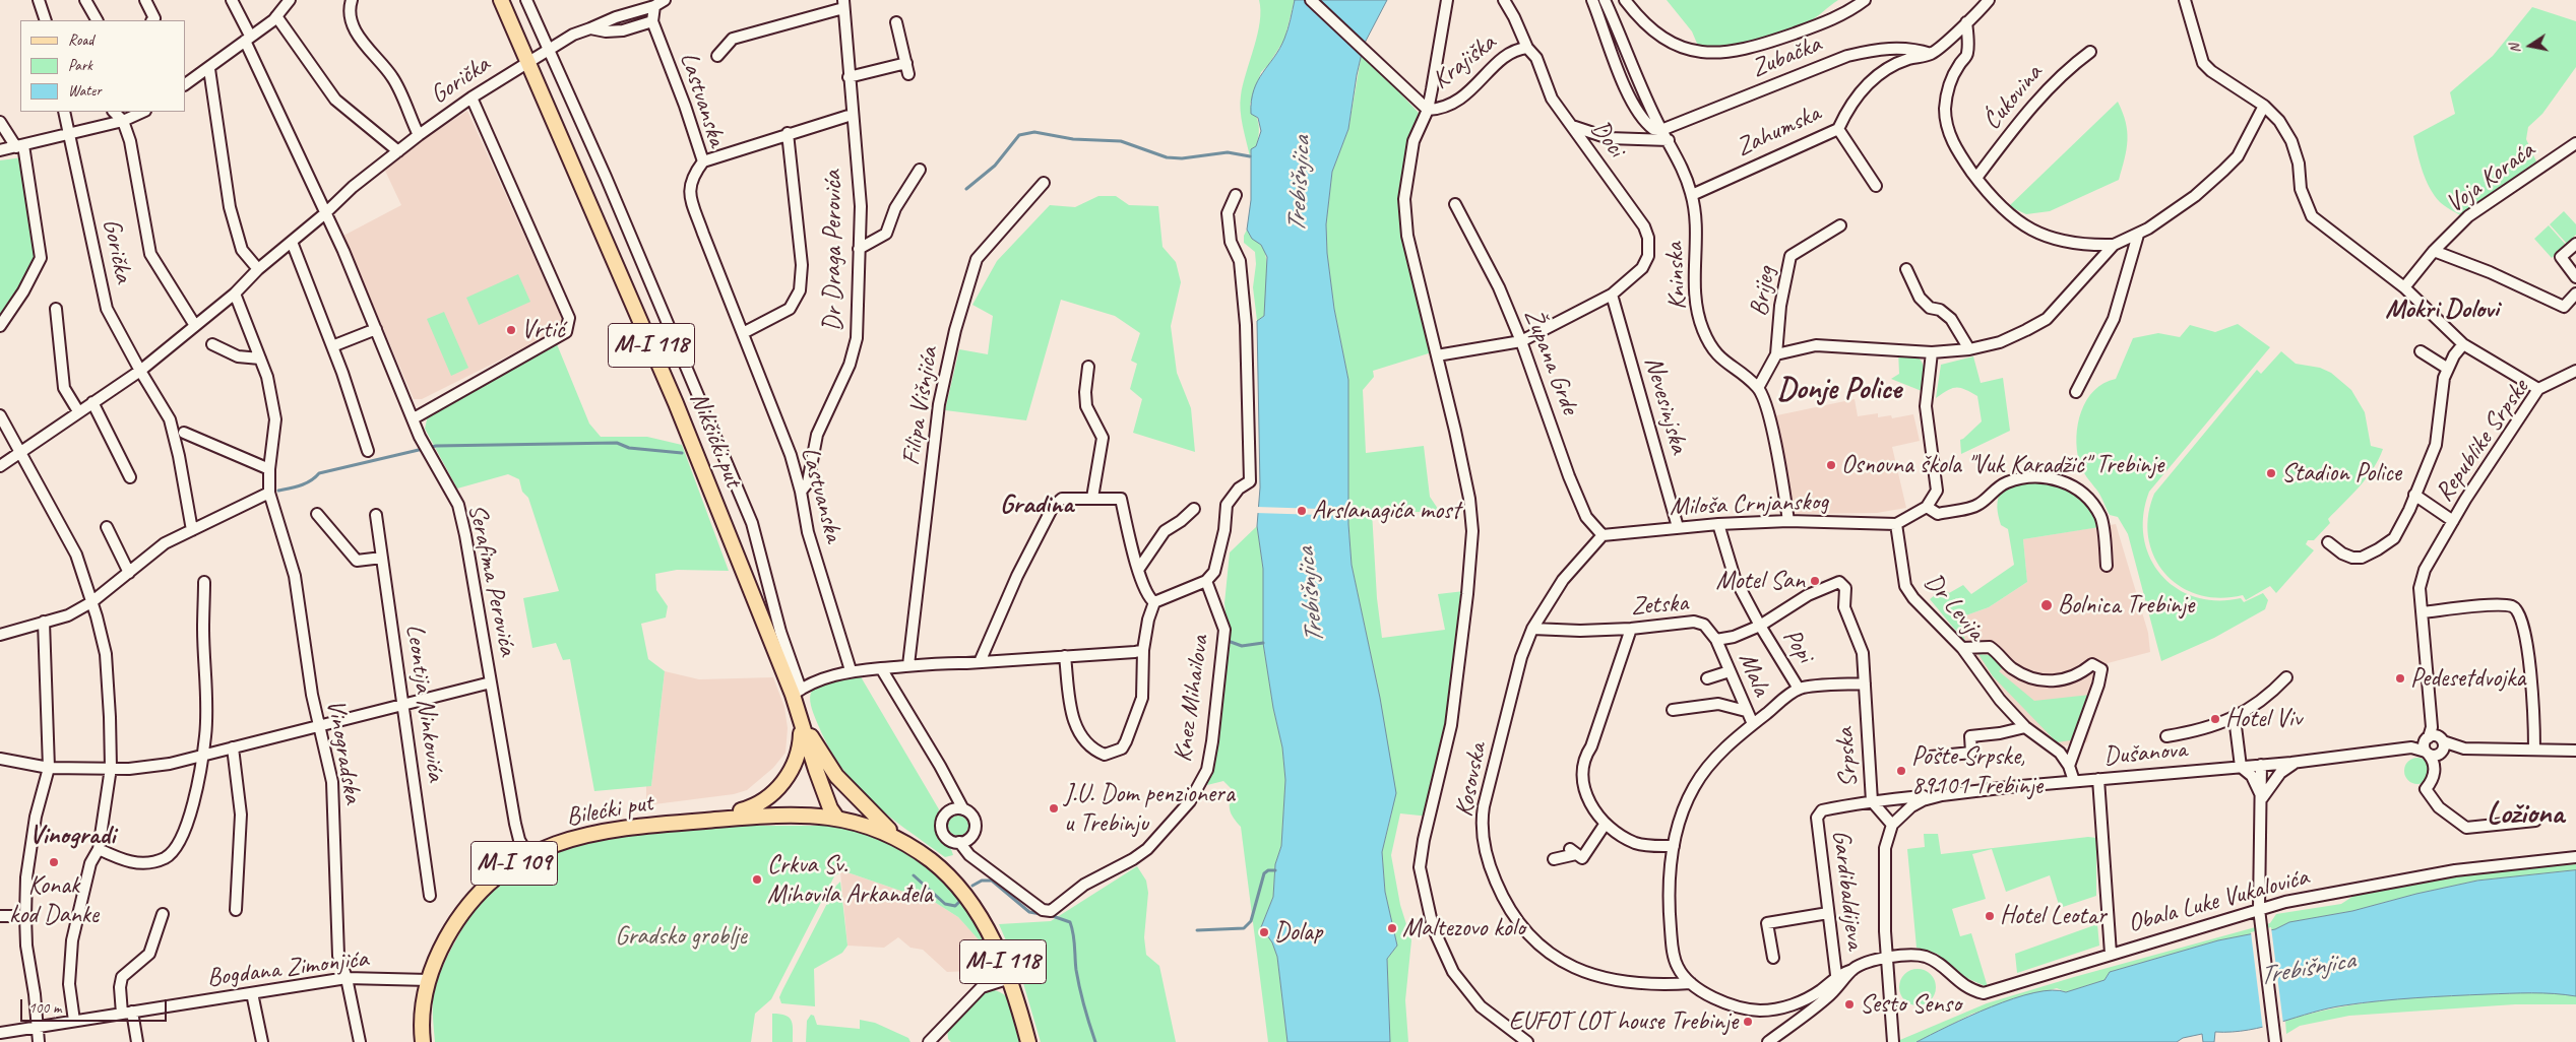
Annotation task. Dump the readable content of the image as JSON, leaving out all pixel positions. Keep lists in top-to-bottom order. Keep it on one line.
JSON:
{"streets":{"main road":["M-I 118","Nikšićki put","Bilećki put","M-I 109"],"street":["Zubačka","Krajiška","Gorička","Ćukovina","Lastvanska","Zahumska","Doci","Voja Koraća","Dr Draga Perovića","Kninska","Brijeg","Župana Grde","Nevesinjska","Filipa Višnjića","Republike Srpske","Miloša Crnjanskog","Serafima Perovića","Zetska","Dr Levija","Popi","Mala","Knez Mihailova","Leontija Ninkovića","Vinogradska","Dušanova","Srpska","Kosovska","Gardibaldijeva","Obala Luke Vukalovića","Bogdana Zimonjića"]},"crossings":[["Zubačka","Zahumska"],["Zubačka","Kninska"],["Krajiška","Doci"],["Gorička","Nikšićki put"],["Gorička","Serafima Perovića"],["Gorička","Vinogradska"],["Lastvanska","Dr Draga Perovića"],["Zahumska","Kninska"],["Doci","Župana Grde"],["Doci","Nevesinjska"],["Kninska","Brijeg"],["M-I 118","Nikšićki put"],["M-I 118","Bilećki put"],["Župana Grde","Miloša Crnjanskog"],["Župana Grde","Kosovska"],["Nevesinjska","Miloša Crnjanskog"],["Nikšićki put","Bilećki put"],["Republike Srpske","Dušanova"],["Miloša Crnjanskog","Dr Levija"],["Miloša Crnjanskog","Kosovska"],["Serafima Perovića","Bilećki put"],["Zetska","Popi"],["Zetska","Mala"],["Zetska","Srpska"],["Zetska","Kosovska"],["Dr Levija","Dušanova"],["Popi","Srpska"],["Vinogradska","Bogdana Zimonjića"],["Dušanova","Srpska"],["Dušanova","Gardibaldijeva"],["Srpska","Gardibaldijeva"],["Bilećki put","Bogdana Zimonjića"],["Gardibaldijeva","Obala Luke Vukalovića"]],"districts":["Mokri Dolovi","Donje Police","Gradina","Ložiona","Vinogradi"],"water":["Trebišnjica"],"parks":["Gradsko groblje"],"places":["Vrtić","Osnovna škola \"Vuk Karadžić\" Trebinje","Stadion Police","Arslanagića most","Motel San","Bolnica Trebinje","Pedesetdvojka","Hotel Viv","Pošte Srpske, 89101 Trebinje","J.U. Dom penzionera u Trebinju","Konak kod Danke","Crkva Sv. Mihovila Arkanđela","Hotel Leotar","Maltezovo kolo","Dolap","Sesto Senso","EUFOT LOT house Trebinje"],"legend":["Road","Park","Water"],"scale_bar":"100 m","north":"left"}
